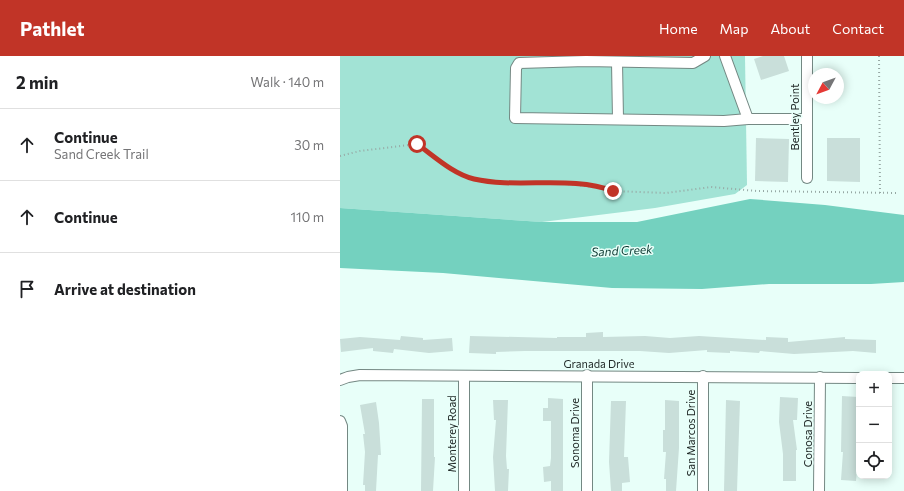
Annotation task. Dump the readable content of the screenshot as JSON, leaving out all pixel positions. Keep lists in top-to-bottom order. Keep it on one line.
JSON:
{"streets":{"street":["Bentley Point","Granada Drive","Sonoma Drive","San Marcos Drive","Monterey Road","Conosa Drive"]},"crossings":[["Granada Drive","Sonoma Drive"],["Granada Drive","San Marcos Drive"],["Granada Drive","Monterey Road"],["Granada Drive","Conosa Drive"]],"water":["Sand Creek"],"north":"bottom left","page":{"header":"Pathlet","nav":["Home","Map","About","Contact"],"heading":["2 min","Walk · 140 m"],"list":[["Continue","Sand Creek Trail","30 m"],["Continue","110 m"],"Arrive at destination"],"map_buttons":["+","−"]}}
